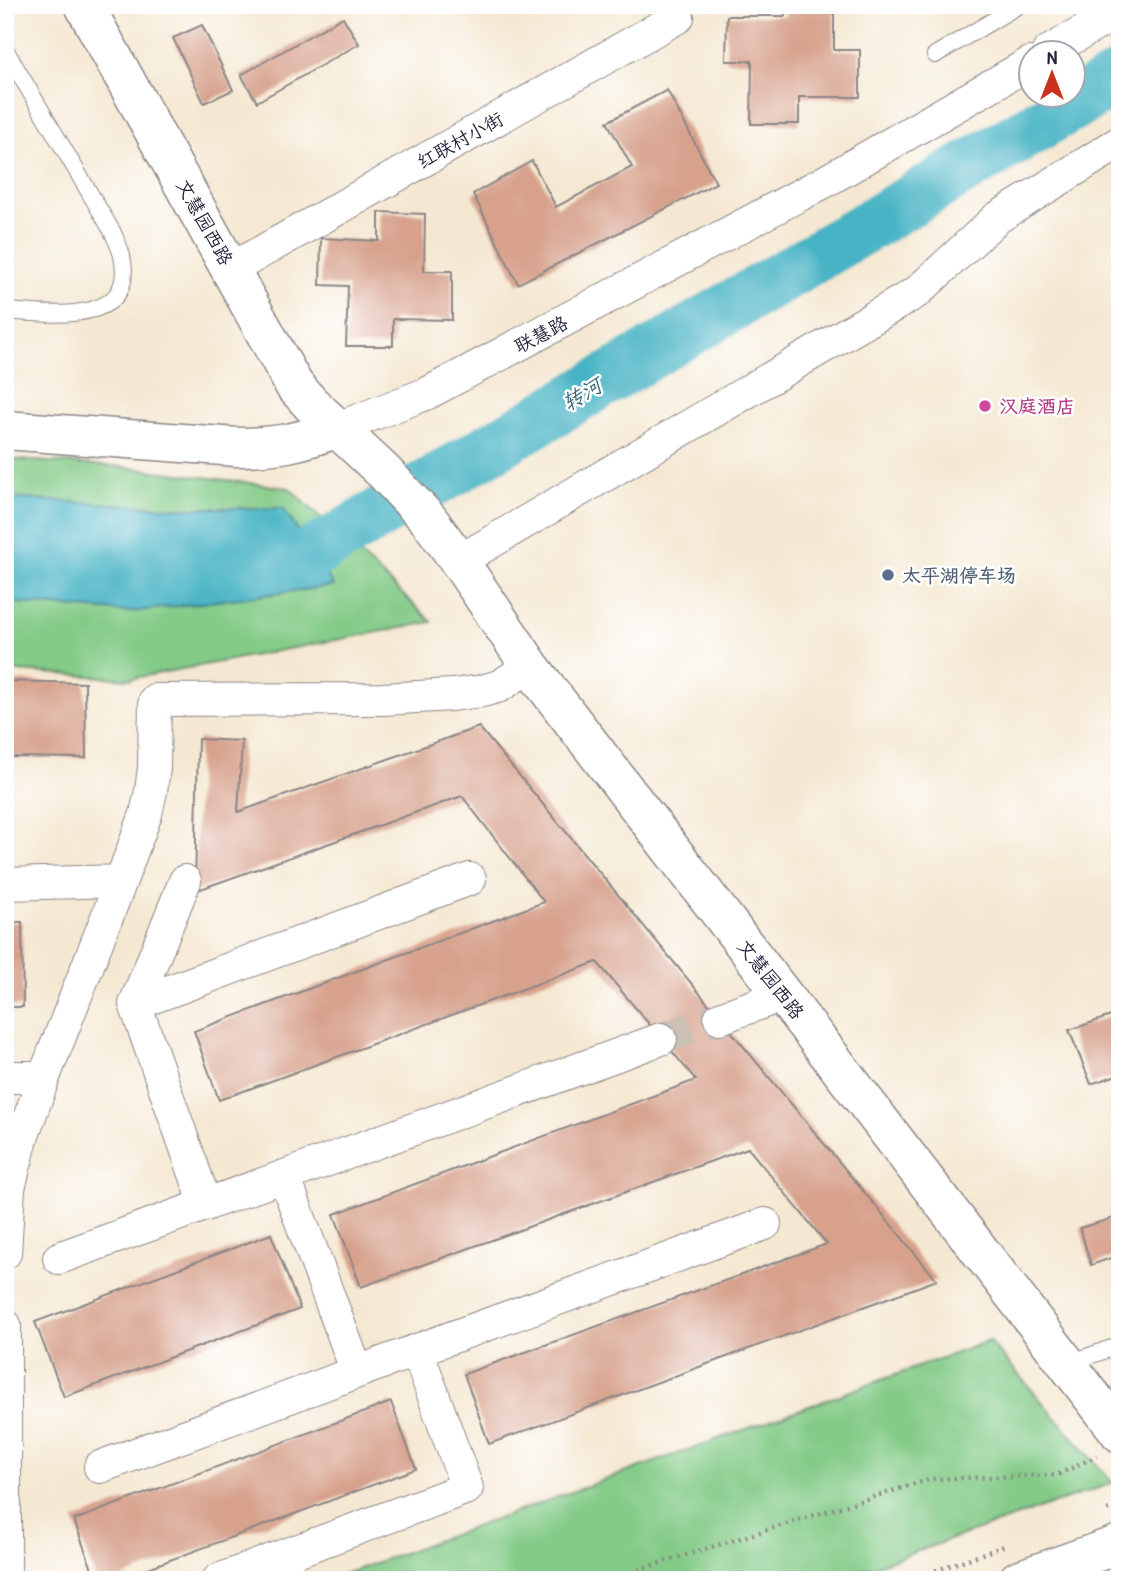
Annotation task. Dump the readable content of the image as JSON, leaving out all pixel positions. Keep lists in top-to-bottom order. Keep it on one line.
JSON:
{"streets":{"street":["红联村小街","文慧园西路","联慧路"]},"crossings":[["红联村小街","文慧园西路"],["文慧园西路","联慧路"]],"water":["转河"],"places":["汉庭酒店","太平湖停车场"],"north":"top"}
